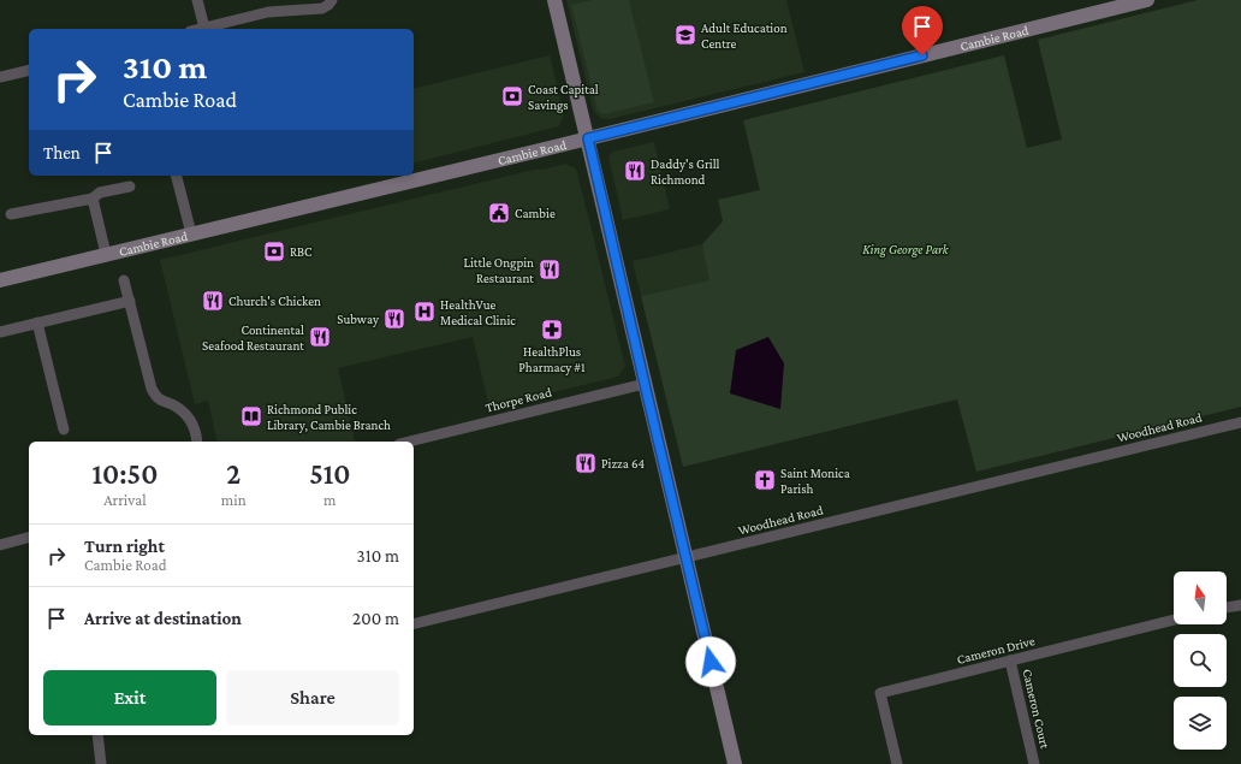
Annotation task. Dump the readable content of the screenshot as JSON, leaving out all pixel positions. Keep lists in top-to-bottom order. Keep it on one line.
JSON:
{"streets":{"main road":["Cambie Road"],"street":["Thorpe Road","Woodhead Road","Cameron Drive","Cameron Court"]},"crossings":[["Cameron Drive","Cameron Court"]],"parks":["King George Park"],"places":{"school or university":["Adult Education Centre"],"bank":["Coast Capital Savings","RBC"],"restaurant":["Daddy's Grill Richmond","Little Ongpin Restaurant","Church's Chicken","Subway","Continental Seafood Restaurant","Pizza 64"],"public building":["Cambie"],"hospital":["HealthVue Medical Clinic"],"pharmacy":["HealthPlus Pharmacy #1"],"library":["Richmond Public Library, Cambie Branch"],"church":["Saint Monica Parish"]},"north":"top","page":{"turn":["310 m","Cambie Road"],"then":"Then","eta":["10:50","Arrival","2","min","510","m"],"list":[{"name":"Turn right","note":"Cambie Road","value":"310 m"},{"name":"Arrive at destination","value":"200 m"}],"buttons":["Exit","Share"]}}
